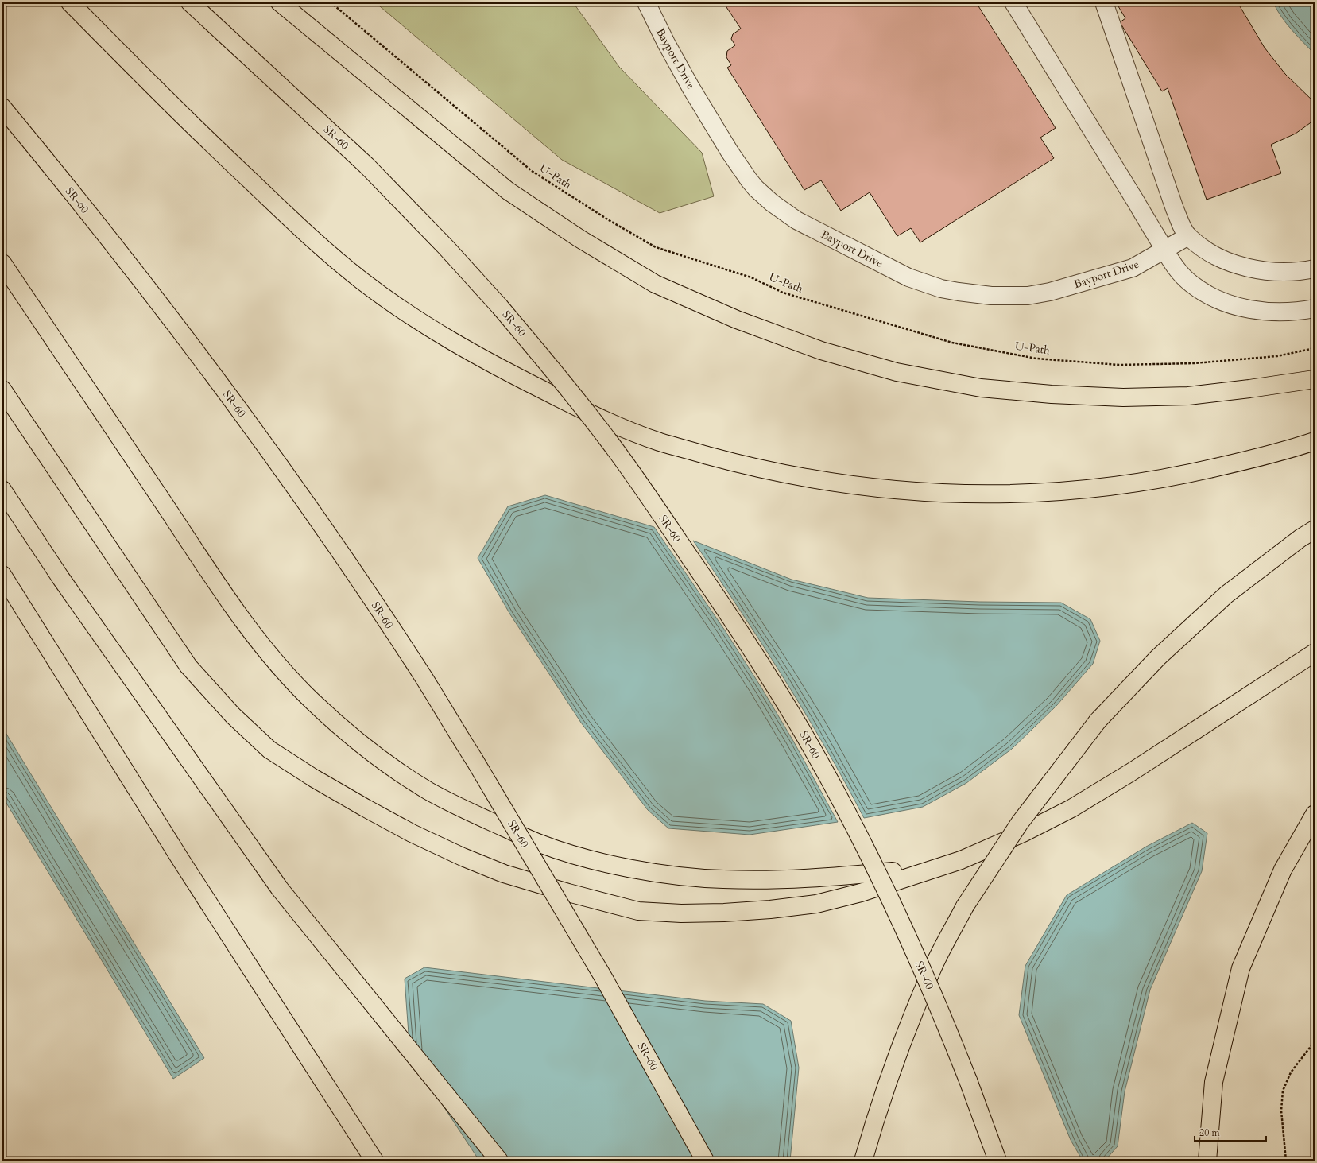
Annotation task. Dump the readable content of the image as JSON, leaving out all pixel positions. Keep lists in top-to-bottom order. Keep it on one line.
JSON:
{"streets":{"highway":["SR-60"],"street":["Bayport Drive"],"path":["U-Path"]},"scale_bar":"20 m"}
